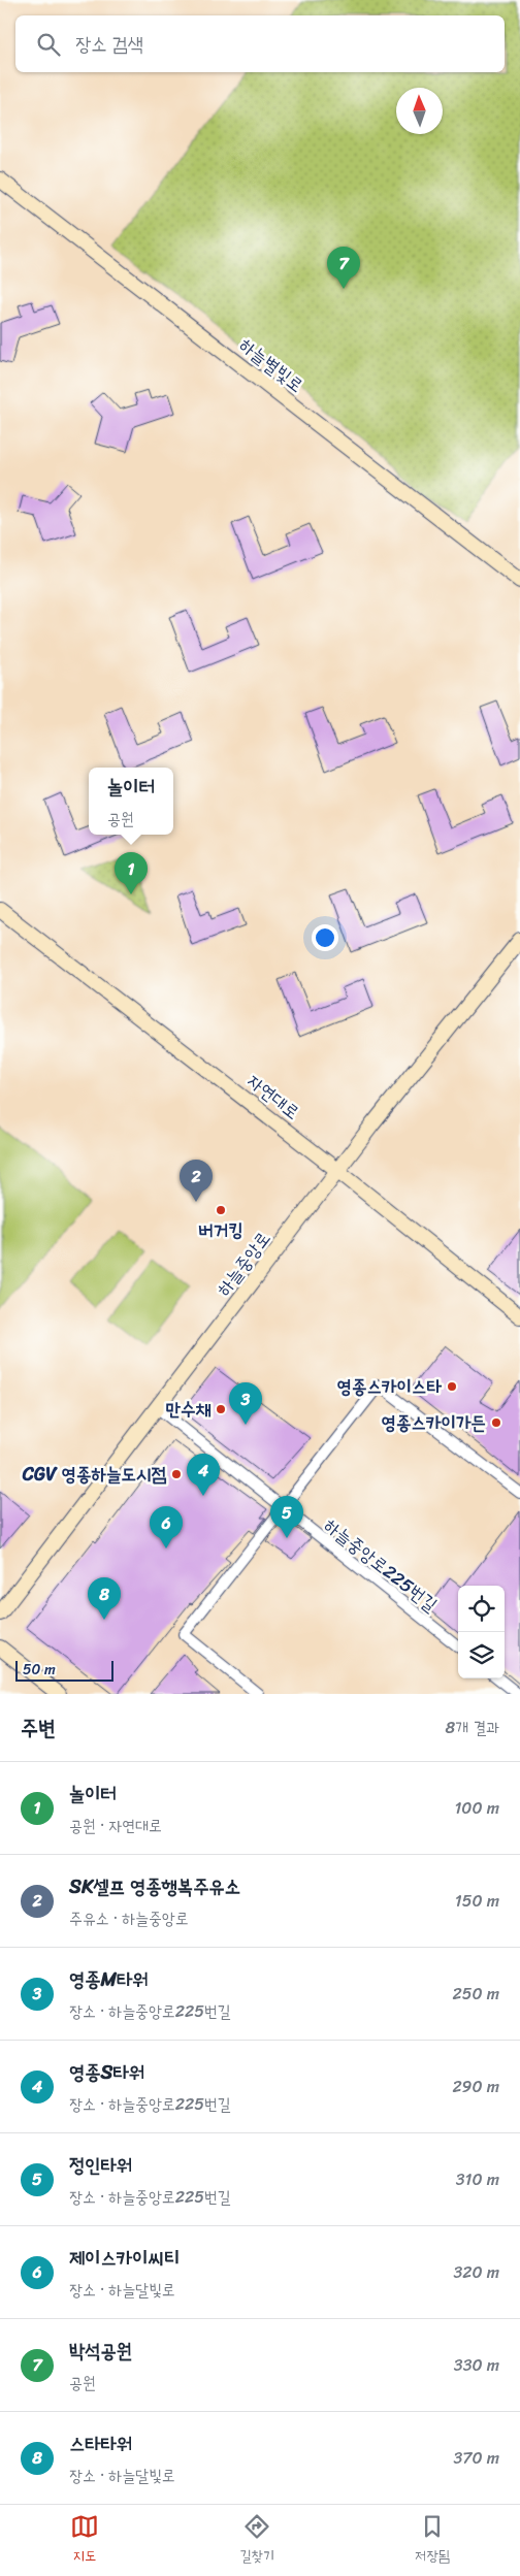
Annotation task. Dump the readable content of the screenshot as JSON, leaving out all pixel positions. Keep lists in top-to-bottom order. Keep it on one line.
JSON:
{"streets":{"street":["하늘별빛로","자연대로","하늘중앙로","하늘중앙로225번길"]},"crossings":[["자연대로","하늘중앙로"],["하늘중앙로","하늘중앙로225번길"]],"places":["버거킹","영종스카이스타","만수채","영종스카이가든","CGV 영종하늘도시점"],"scale_bar":"50 m","north":"top","page":{"search":"장소 검색","pins":["7","1","2","3","4","5","6","8"],"popup":["놀이터","공원"],"scale":"50 m","heading":["주변","8개 결과"],"list":[{"mark":"1","name":"놀이터","note":"공원 · 자연대로","value":"100 m"},{"mark":"2","name":"SK셀프 영종행복주유소","note":"주유소 · 하늘중앙로","value":"150 m"},{"mark":"3","name":"영종M타워","note":"장소 · 하늘중앙로225번길","value":"250 m"},{"mark":"4","name":"영종S타워","note":"장소 · 하늘중앙로225번길","value":"290 m"},{"mark":"5","name":"정인타워","note":"장소 · 하늘중앙로225번길","value":"310 m"},{"mark":"6","name":"제이스카이씨티","note":"장소 · 하늘달빛로","value":"320 m"},{"mark":"7","name":"박석공원","note":"공원","value":"330 m"},{"mark":"8","name":"스타타워","note":"장소 · 하늘달빛로","value":"370 m"}],"nav":["지도","길찾기","저장됨"]}}
